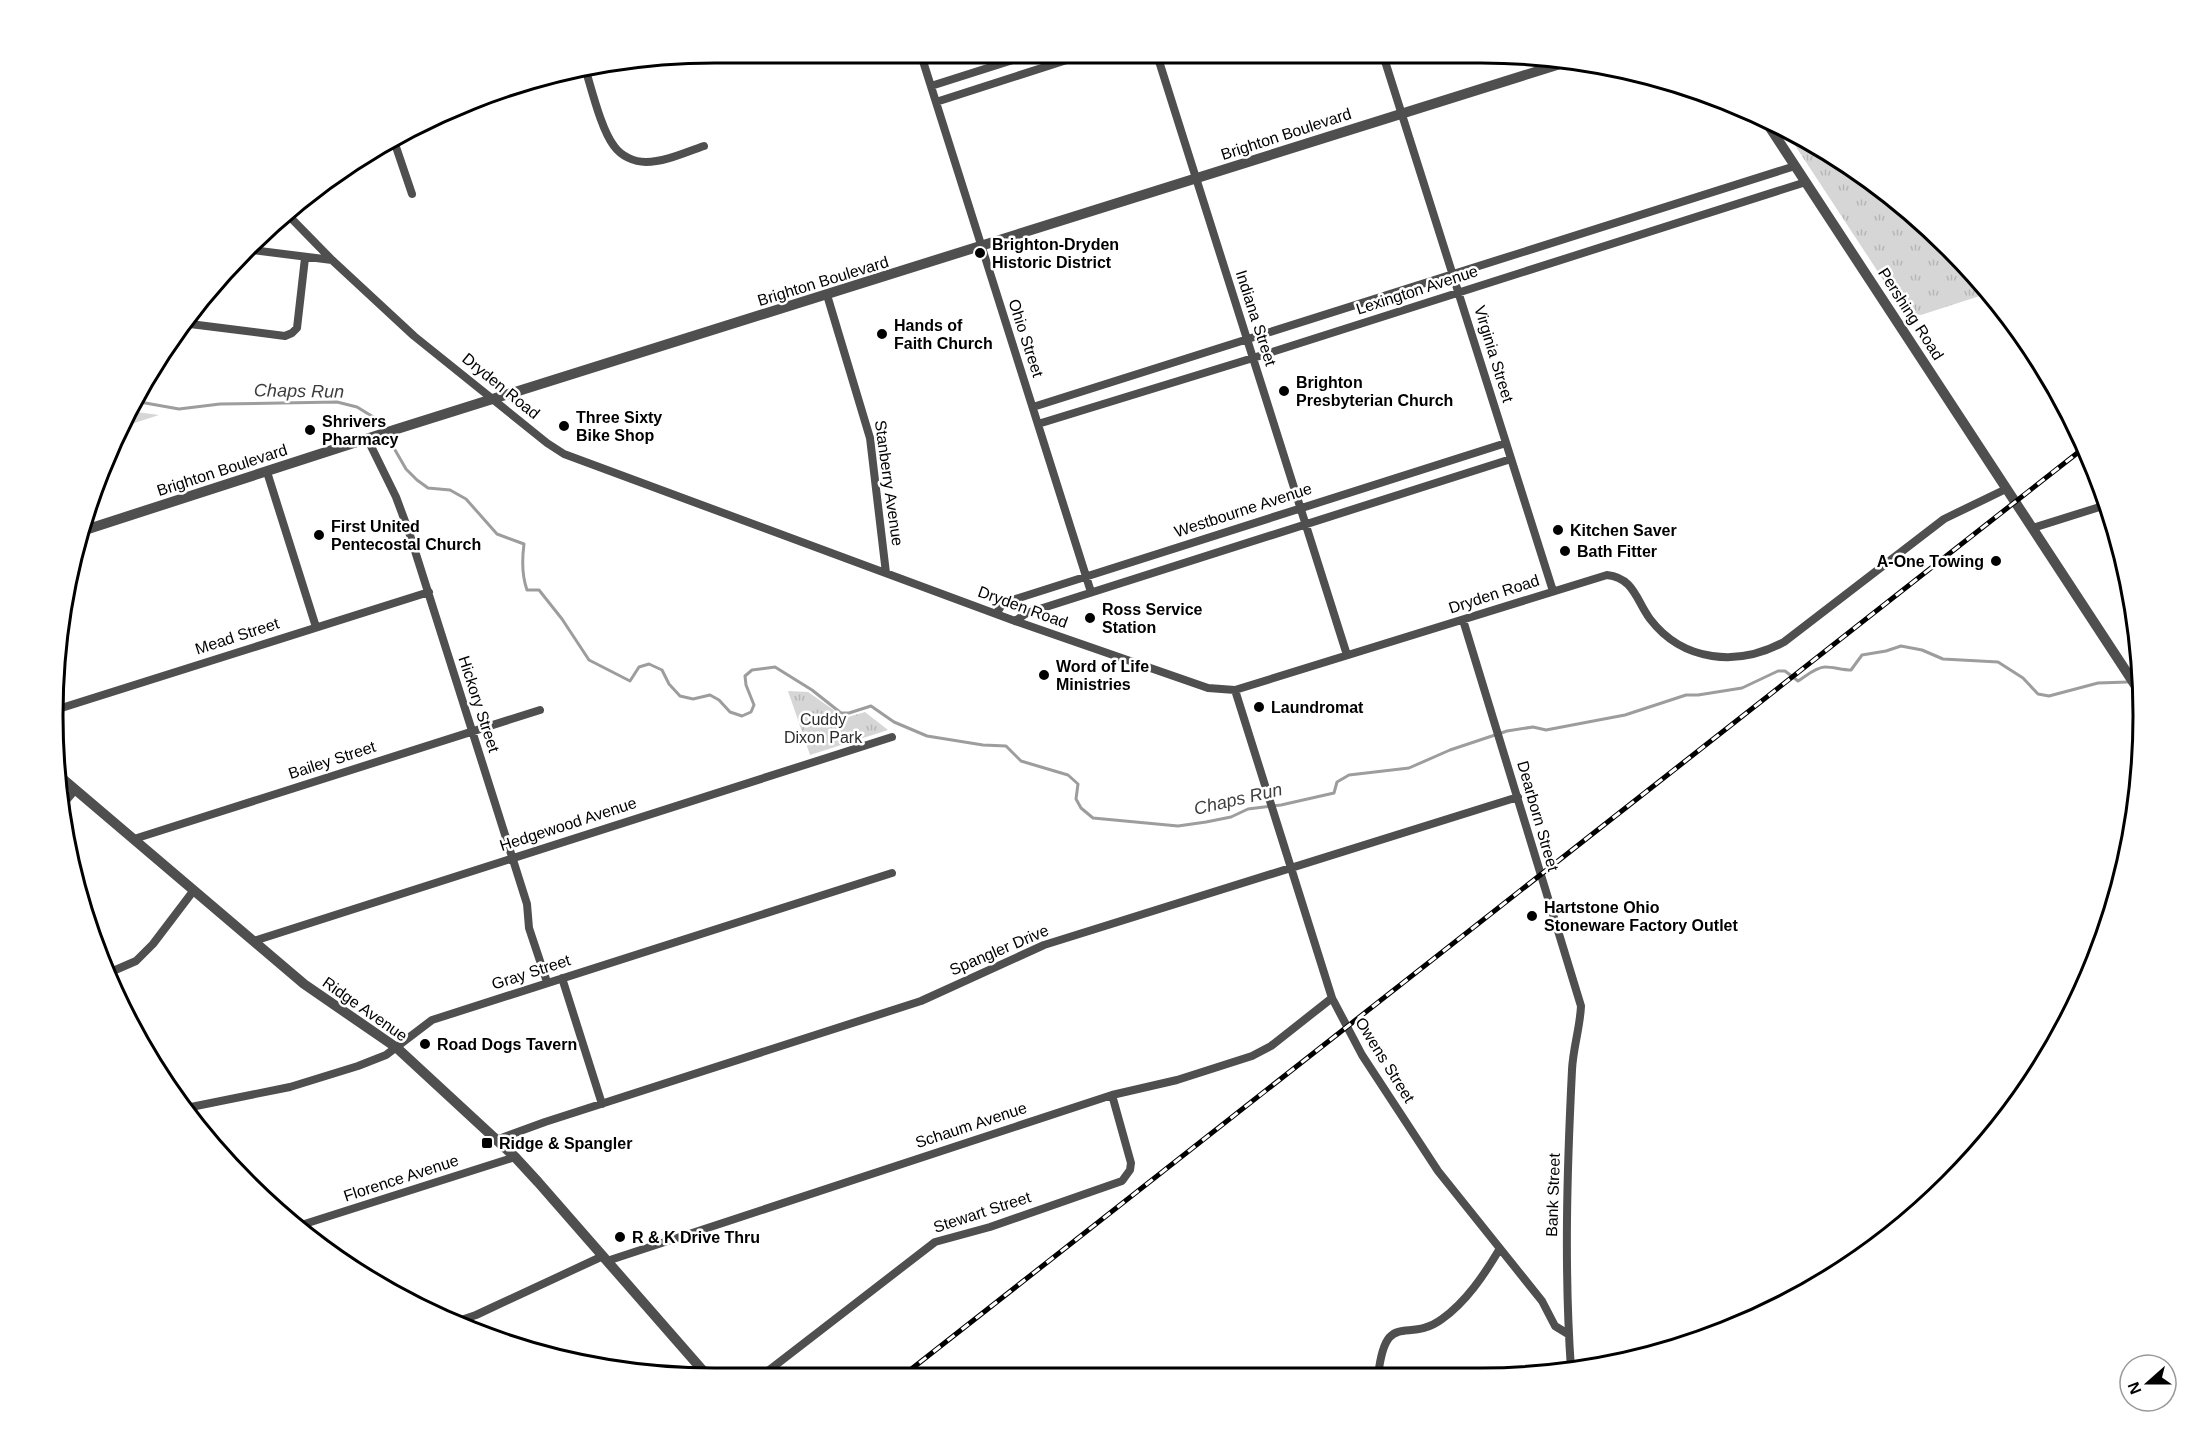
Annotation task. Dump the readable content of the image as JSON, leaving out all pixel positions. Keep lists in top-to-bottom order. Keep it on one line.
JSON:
{"streets":{"street":["Brighton Boulevard","Lexington Avenue","Pershing Road","Indiana Street","Ohio Street","Virginia Street","Dryden Road","Stanberry Avenue","Westbourne Avenue","Mead Street","Hickory Street","Bailey Street","Dearborn Street","Hedgewood Avenue","Spangler Drive","Gray Street","Ridge Avenue","Owens Street","Schaum Avenue","Florence Avenue","Bank Street","Stewart Street"]},"crossings":[["Brighton Boulevard","Indiana Street"],["Brighton Boulevard","Ohio Street"],["Brighton Boulevard","Virginia Street"],["Brighton Boulevard","Dryden Road"],["Brighton Boulevard","Stanberry Avenue"],["Brighton Boulevard","Hickory Street"],["Lexington Avenue","Pershing Road"],["Lexington Avenue","Indiana Street"],["Lexington Avenue","Ohio Street"],["Lexington Avenue","Virginia Street"],["Pershing Road","Dryden Road"],["Indiana Street","Dryden Road"],["Indiana Street","Westbourne Avenue"],["Ohio Street","Westbourne Avenue"],["Virginia Street","Dryden Road"],["Virginia Street","Westbourne Avenue"],["Dryden Road","Stanberry Avenue"],["Dryden Road","Westbourne Avenue"],["Dryden Road","Dearborn Street"],["Dryden Road","Owens Street"],["Mead Street","Hickory Street"],["Hickory Street","Bailey Street"],["Hickory Street","Hedgewood Avenue"],["Hickory Street","Gray Street"],["Bailey Street","Ridge Avenue"],["Dearborn Street","Spangler Drive"],["Dearborn Street","Bank Street"],["Hedgewood Avenue","Ridge Avenue"],["Spangler Drive","Ridge Avenue"],["Spangler Drive","Owens Street"],["Gray Street","Ridge Avenue"],["Ridge Avenue","Schaum Avenue"],["Ridge Avenue","Florence Avenue"],["Owens Street","Schaum Avenue"],["Owens Street","Bank Street"],["Schaum Avenue","Stewart Street"]],"water":["Chaps Run"],"parks":["Cuddy Dixon Park"],"places":{"other":["Brighton-Dryden Historic District","Hands of Faith Church","Brighton Presbyterian Church","Three Sixty Bike Shop","Shrivers Pharmacy","Kitchen Saver","First United Pentecostal Church","Bath Fitter","A-One Towing","Ross Service Station","Word of Life Ministries","Laundromat","Hartstone Ohio Stoneware Factory Outlet","Road Dogs Tavern","R & K Drive Thru"],"transit":["Ridge & Spangler"]},"north":"left"}
